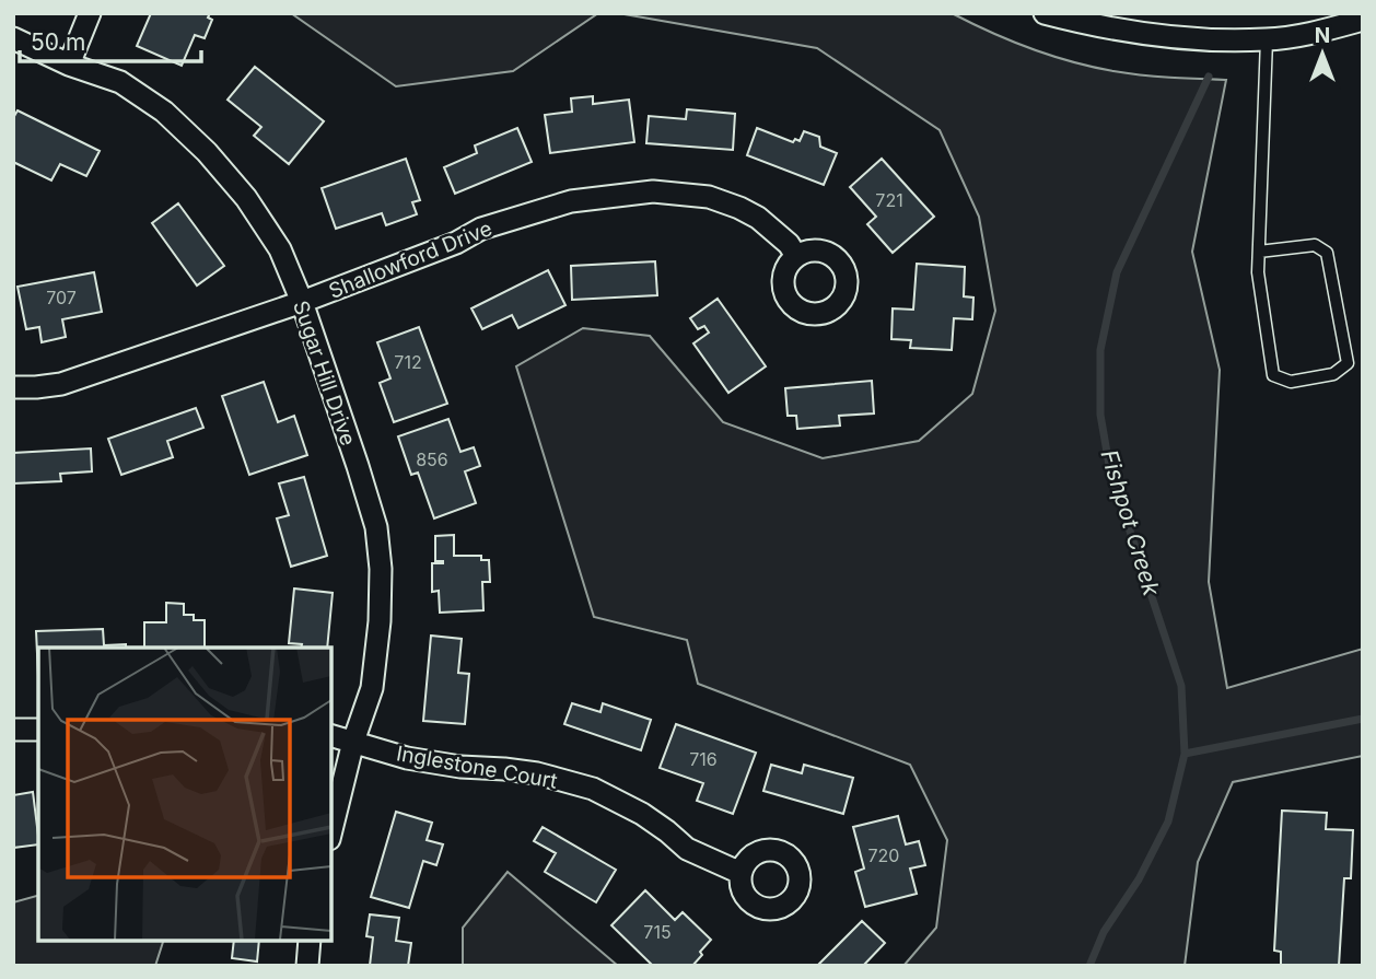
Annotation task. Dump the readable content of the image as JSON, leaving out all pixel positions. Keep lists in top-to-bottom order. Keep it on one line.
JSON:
{"streets":{"street":["Shallowford Drive","Sugar Hill Drive","Inglestone Court"]},"crossings":[["Shallowford Drive","Sugar Hill Drive"],["Sugar Hill Drive","Inglestone Court"]],"water":["Fishpot Creek"],"house_numbers":["721","707","712","856","716","720","715"],"scale_bar":"50 m","north":"top"}
